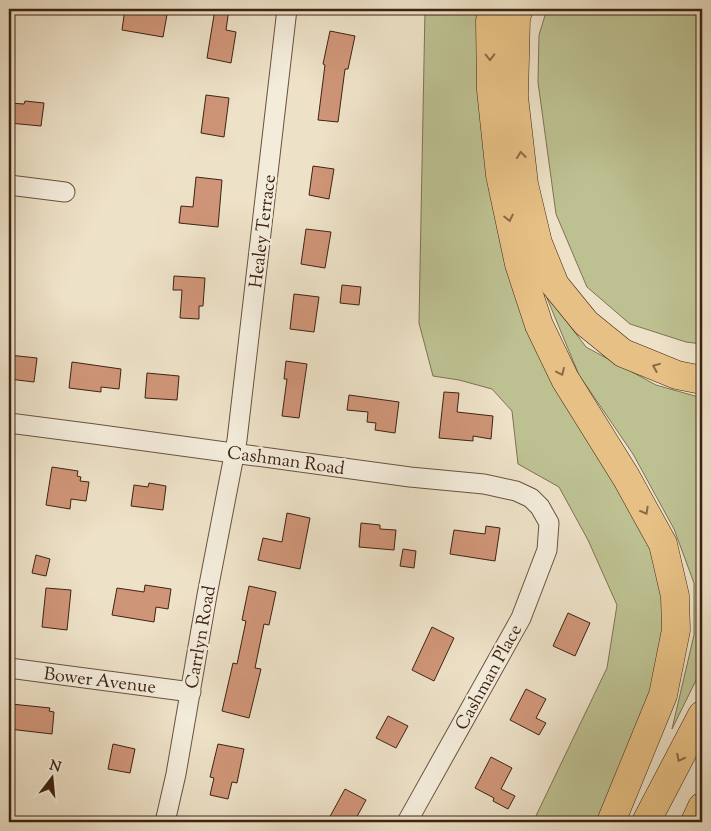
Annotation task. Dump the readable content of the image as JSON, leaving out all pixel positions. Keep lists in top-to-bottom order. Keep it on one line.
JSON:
{"streets":{"street":["Healey Terrace","Cashman Road","Carrlyn Road","Cashman Place","Bower Avenue"]},"crossings":[["Healey Terrace","Cashman Road"],["Healey Terrace","Carrlyn Road"],["Cashman Road","Carrlyn Road"],["Cashman Road","Cashman Place"],["Carrlyn Road","Bower Avenue"]],"north":"top"}
